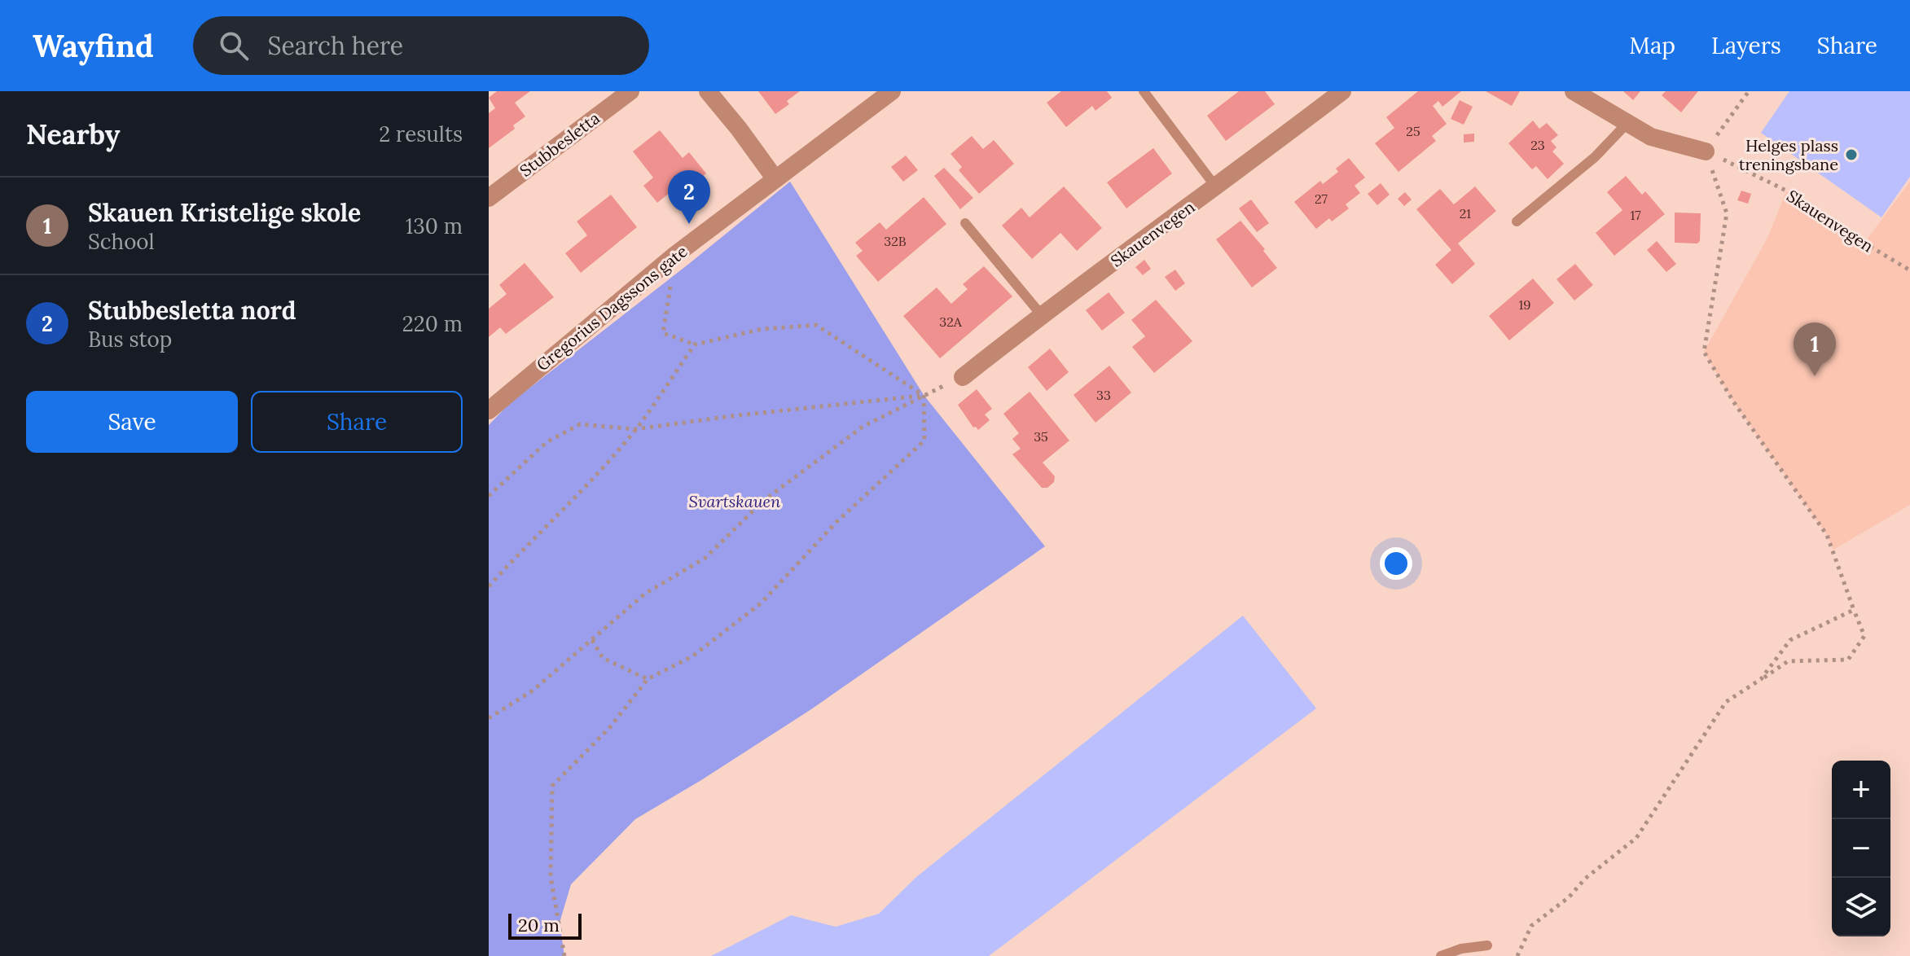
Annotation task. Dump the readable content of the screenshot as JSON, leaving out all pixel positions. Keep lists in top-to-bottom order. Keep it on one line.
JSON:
{"streets":{"street":["Stubbesletta","Skauenvegen","Gregorius Dagssons gate"]},"parks":["Svartskauen"],"places":["Helges plass treningsbane"],"house_numbers":["25","23","27","21","17","32B","19","32A","33","35"],"scale_bar":"20 m","page":{"header":"Wayfind","search":"Search here","nav":["Map","Layers","Share"],"heading":["Nearby","2 results"],"pins":["2","1"],"list":[{"mark":"1","name":"Skauen Kristelige skole","note":"School","value":"130 m"},{"mark":"2","name":"Stubbesletta nord","note":"Bus stop","value":"220 m"}],"buttons":["Save","Share"],"map_buttons":["+","−"],"scale":"20 m"}}
